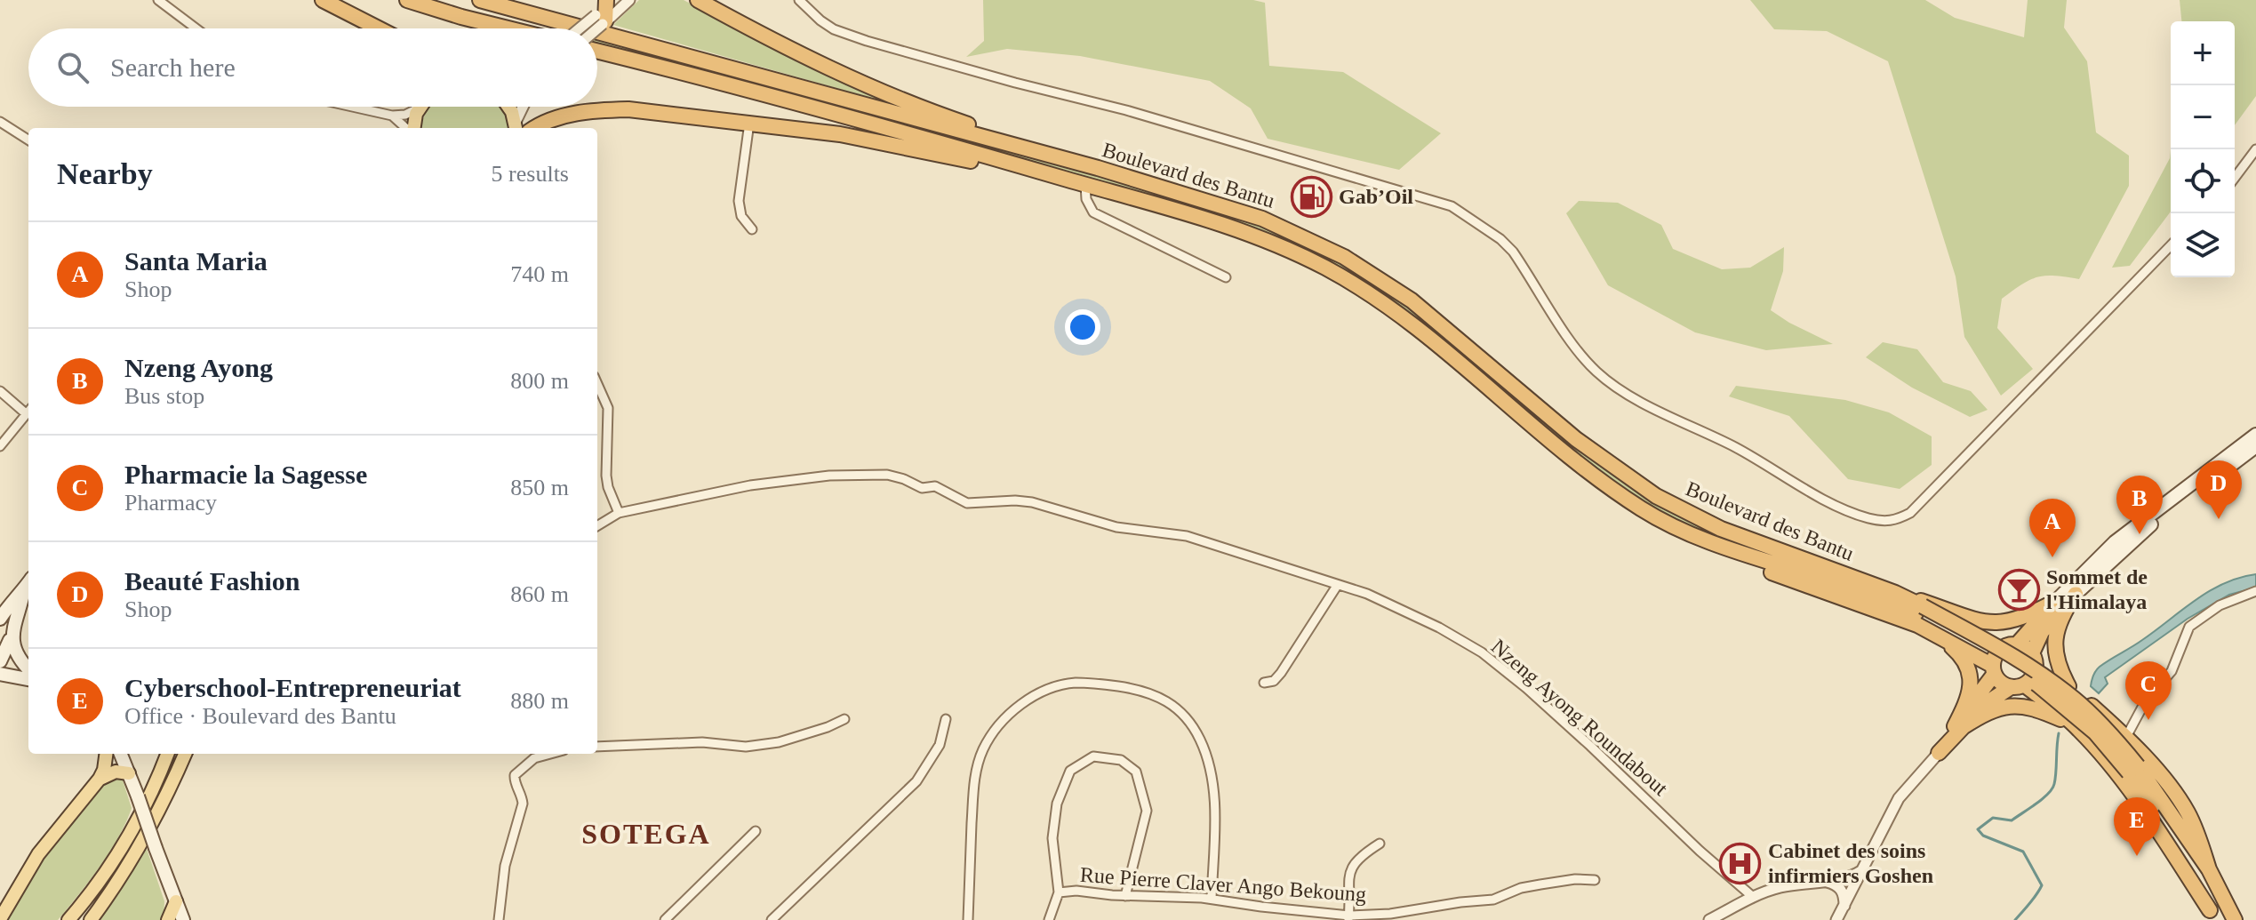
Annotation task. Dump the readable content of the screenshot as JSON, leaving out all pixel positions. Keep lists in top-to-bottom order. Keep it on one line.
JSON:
{"streets":{"highway":["Boulevard des Bantu"],"street":["Nzeng Ayong Roundabout","Rue Pierre Claver Ango Bekoung"]},"districts":["SOTEGA"],"places":{"fuel station":["Gab’Oil"],"bar":["Sommet de l'Himalaya"],"hospital":["Cabinet des soins infirmiers Goshen"]},"page":{"map_buttons":["+","−"],"search":"Search here","heading":["Nearby","5 results"],"list":[{"mark":"A","name":"Santa Maria","note":"Shop","value":"740 m"},{"mark":"B","name":"Nzeng Ayong","note":"Bus stop","value":"800 m"},{"mark":"C","name":"Pharmacie la Sagesse","note":"Pharmacy","value":"850 m"},{"mark":"D","name":"Beauté Fashion","note":"Shop","value":"860 m"},{"mark":"E","name":"Cyberschool-Entrepreneuriat","note":"Office · Boulevard des Bantu","value":"880 m"}],"pins":["D","B","A","C","E"]}}
